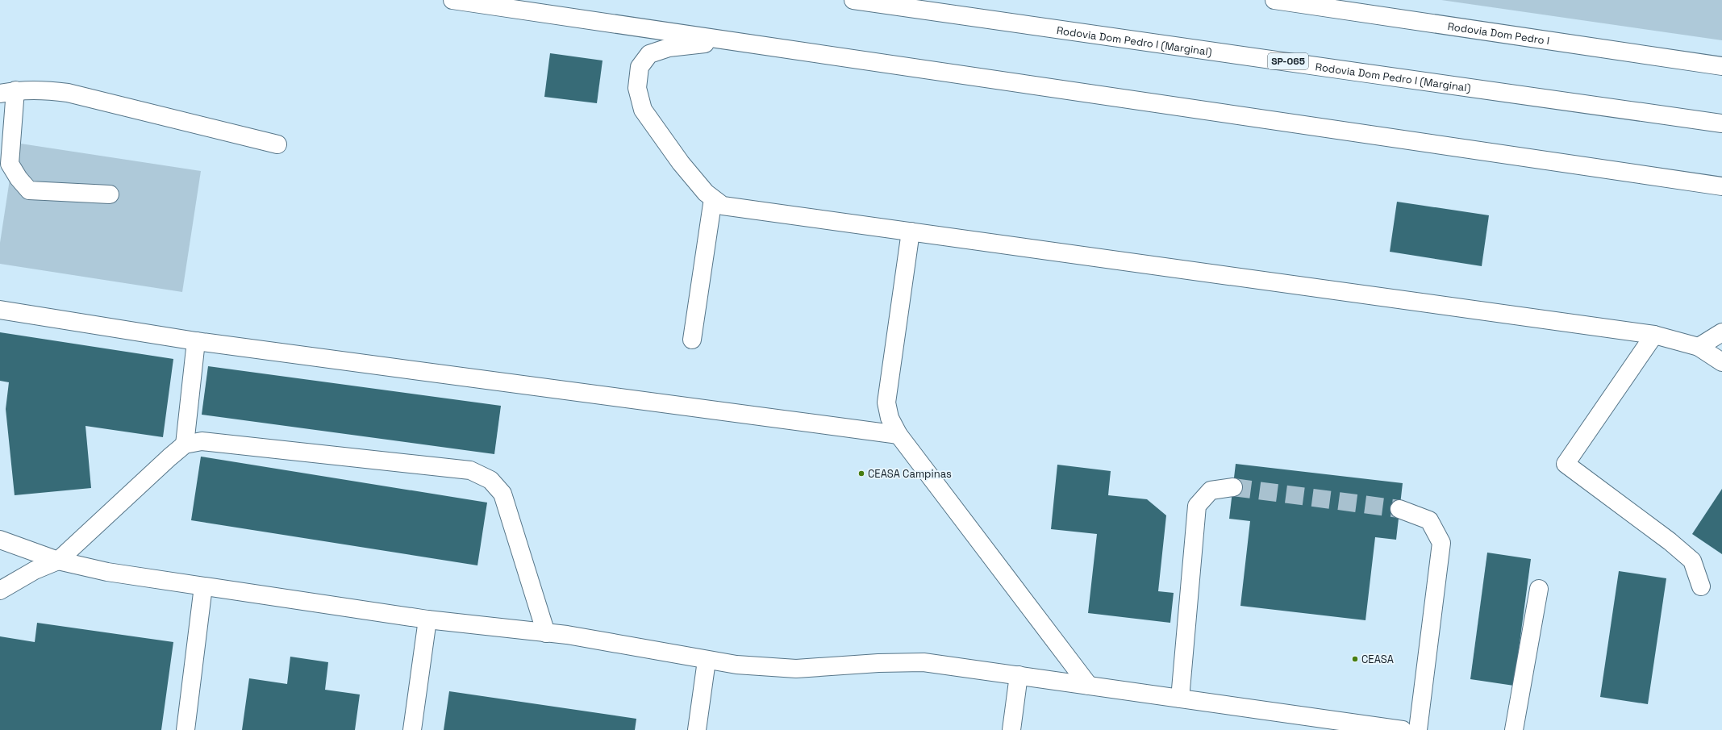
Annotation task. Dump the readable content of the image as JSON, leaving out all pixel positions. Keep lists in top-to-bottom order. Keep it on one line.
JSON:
{"streets":{"main road":["Rodovia Dom Pedro I","Rodovia Dom Pedro I (Marginal)","SP-065"]},"places":["CEASA Campinas","CEASA"]}
